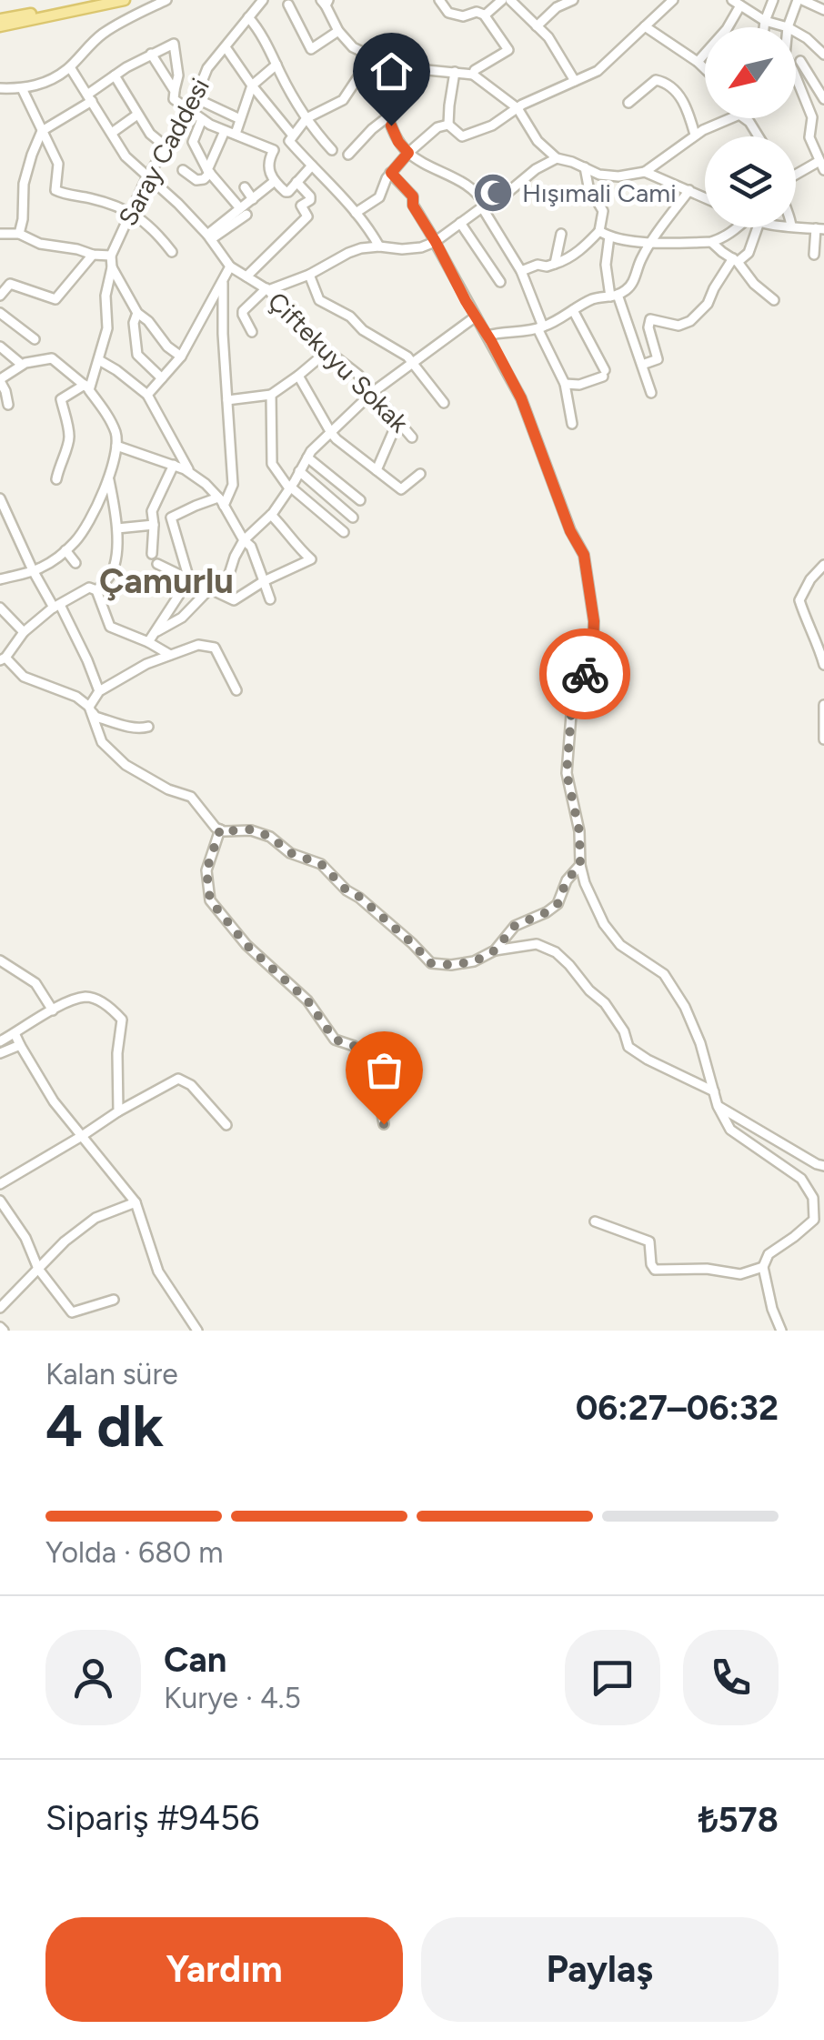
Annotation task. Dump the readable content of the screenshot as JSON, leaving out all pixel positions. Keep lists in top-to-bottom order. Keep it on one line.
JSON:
{"streets":{"street":["Saray Caddesi","Çiftekuyu Sokak"]},"crossings":[["Saray Caddesi","Çiftekuyu Sokak"]],"districts":["Çamurlu"],"places":{"mosque":["Hışımali Cami"]},"north":"bottom left","page":{"heading":["4 dk","Kalan süre","06:27–06:32"],"panel":["Can","Kurye · 4.5","Sipariş #9456","₺578"],"bar":"Yolda · 680 m","buttons":["Yardım","Paylaş"]}}
